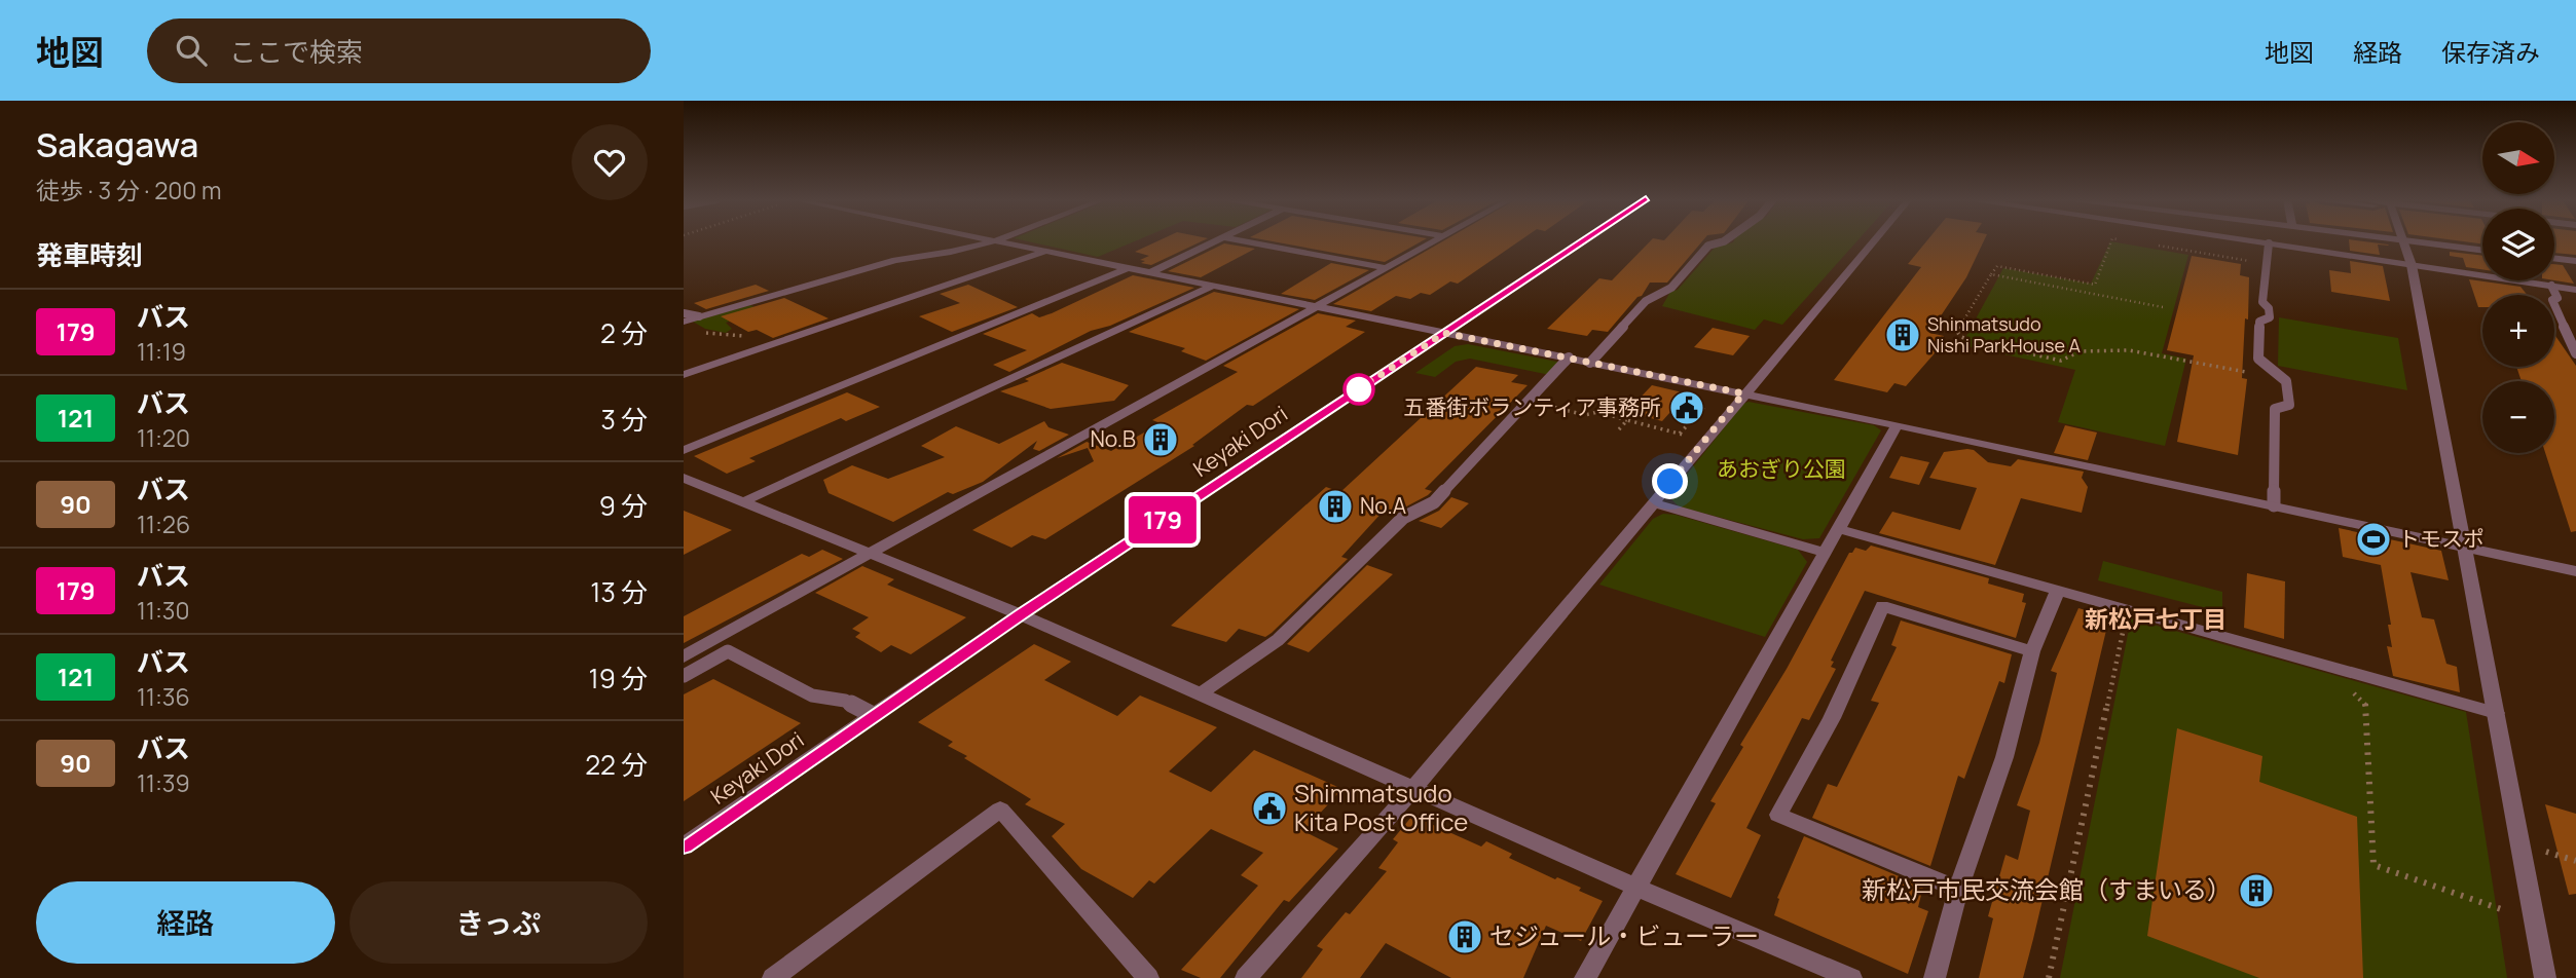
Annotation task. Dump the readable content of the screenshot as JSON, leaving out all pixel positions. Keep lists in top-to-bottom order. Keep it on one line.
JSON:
{"streets":{"street":["Keyaki Dori"]},"districts":["新松戸七丁目"],"parks":["あおぎり公園"],"places":{"building":["Shinmatsudo Nishi ParkHouse A","No.B","No.A","新松戸市民交流会館（すまいる）","セジュール・ビューラー"],"public building":["五番街ボランティア事務所","Shimmatsudo Kita Post Office"],"sports":["トモスポ"]},"lines":["bus line 179"],"north":"right","page":{"header":"地図","search":"ここで検索","nav":["地図","経路","保存済み"],"heading":[["Sakagawa","徒歩 · 3 分 · 200 m"],"発車時刻"],"on_map":"179","map_buttons":["+","−"],"list":[{"mark":"179","name":"バス","note":"11:19","value":"2 分"},{"mark":"121","name":"バス","note":"11:20","value":"3 分"},{"mark":"90","name":"バス","note":"11:26","value":"9 分"},{"mark":"179","name":"バス","note":"11:30","value":"13 分"},{"mark":"121","name":"バス","note":"11:36","value":"19 分"},{"mark":"90","name":"バス","note":"11:39","value":"22 分"}],"buttons":["経路","きっぷ"]}}
